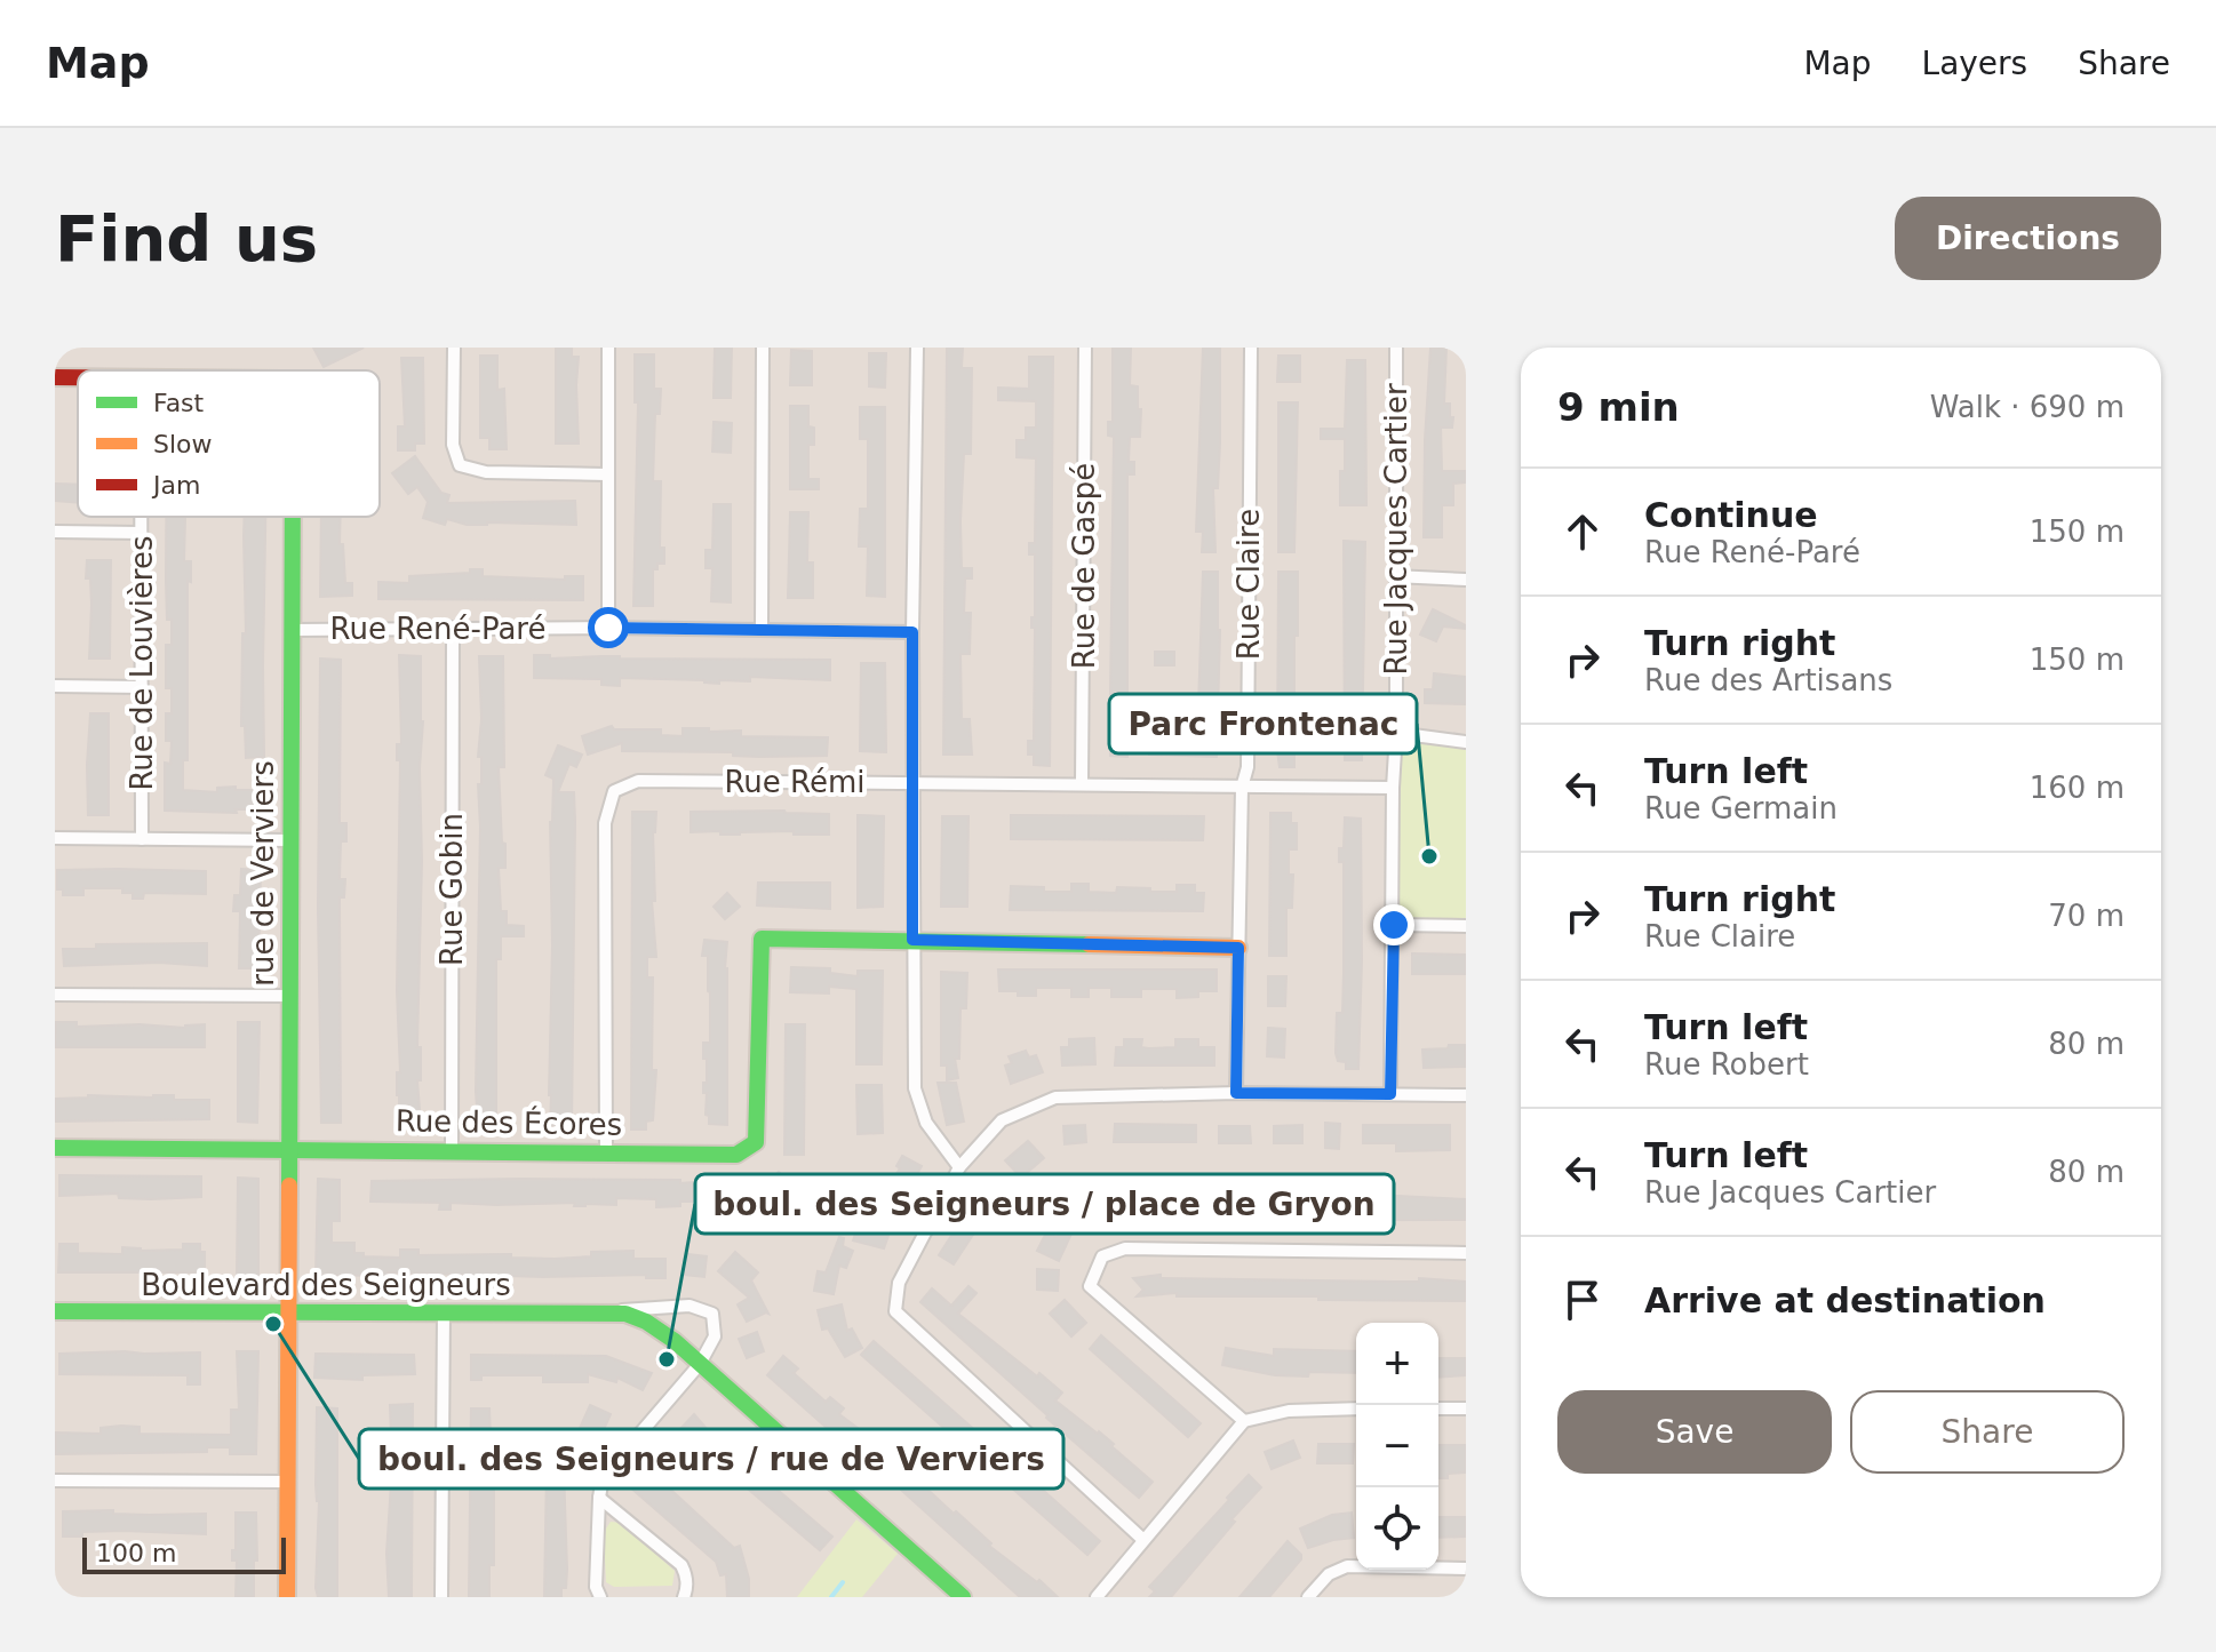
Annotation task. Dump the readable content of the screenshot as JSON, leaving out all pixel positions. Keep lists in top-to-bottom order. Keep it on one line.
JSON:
{"streets":{"street":["Rue Jacques Cartier","Rue de Gaspé","Rue Claire","Rue René-Paré","Rue de Louvières","Rue Rémi","rue de Verviers","Rue Gobin","Rue des Écores","Boulevard des Seigneurs"]},"crossings":[["Rue Jacques Cartier","Rue Rémi"],["Rue de Gaspé","Rue Rémi"],["Rue Claire","Rue Rémi"],["Rue René-Paré","rue de Verviers"],["Rue René-Paré","Rue Gobin"],["Rue Rémi","Rue des Écores"],["rue de Verviers","Rue des Écores"],["rue de Verviers","Boulevard des Seigneurs"],["Rue Gobin","Rue des Écores"]],"places":["Parc Frontenac","boul. des Seigneurs / rue de Verviers","boul. des Seigneurs / place de Gryon"],"legend":["Fast","Slow","Jam"],"scale_bar":"100 m","page":{"header":"Map","nav":["Map","Layers","Share"],"buttons":["Directions",["Save","Share"]],"title":"Find us","heading":["9 min","Walk · 690 m"],"list":[["Continue","Rue René-Paré","150 m"],["Turn right","Rue des Artisans","150 m"],["Turn left","Rue Germain","160 m"],["Turn right","Rue Claire","70 m"],["Turn left","Rue Robert","80 m"],["Turn left","Rue Jacques Cartier","80 m"],"Arrive at destination"],"map_buttons":["+","−"],"scale":"100 m"}}
